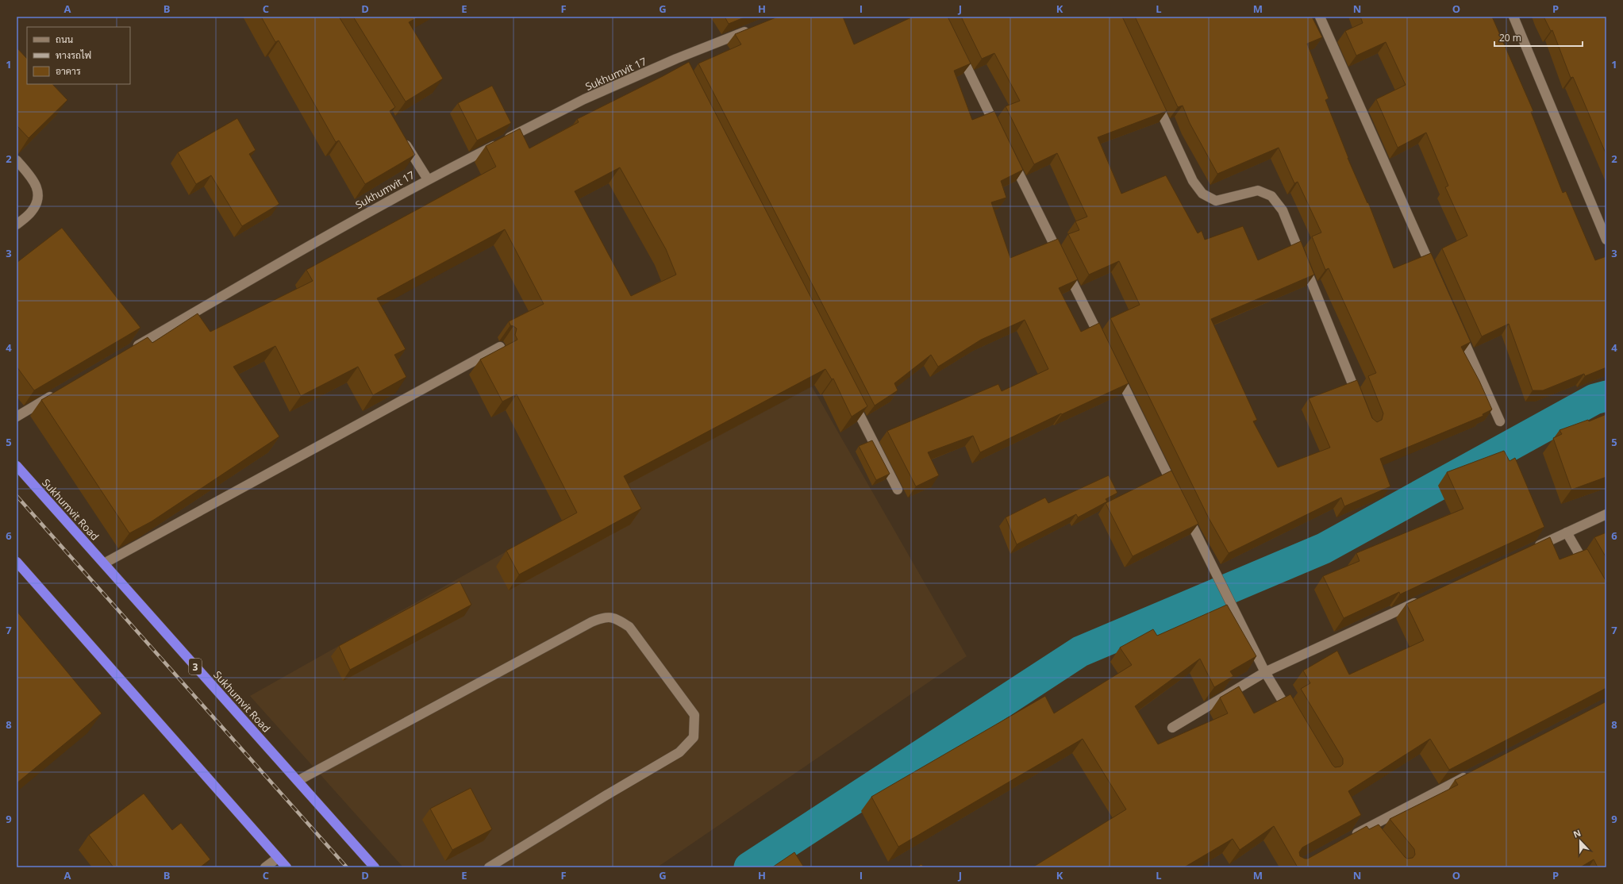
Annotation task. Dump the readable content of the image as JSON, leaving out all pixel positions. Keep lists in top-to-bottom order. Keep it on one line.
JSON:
{"streets":{"highway":["Sukhumvit Road","3"],"street":["Sukhumvit 17"]},"legend":["ถนน","ทางรถไฟ","อาคาร"],"scale_bar":"20 m","north":"top","grid":{"columns":["A","B","C","D","E","F","G","H","I","J","K","L","M","N","O","P"],"rows":["1","2","3","4","5","6","7","8","9"]}}
